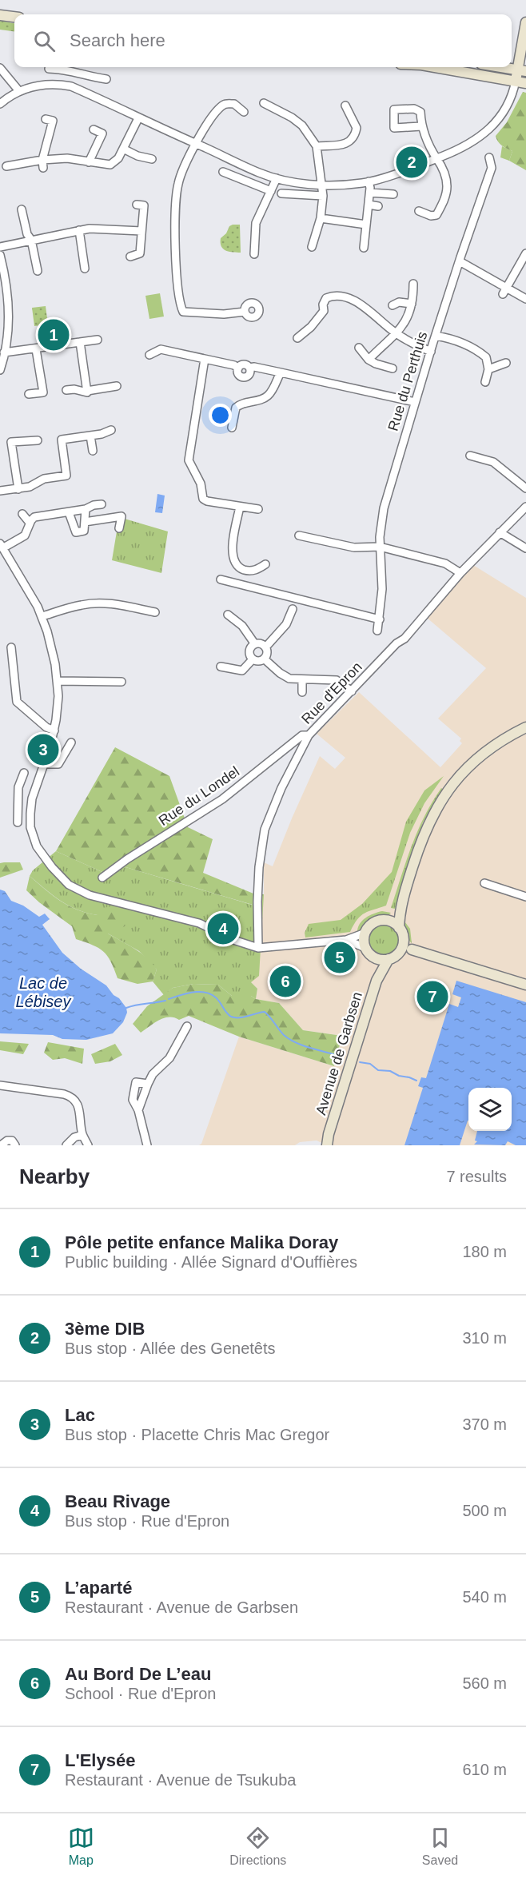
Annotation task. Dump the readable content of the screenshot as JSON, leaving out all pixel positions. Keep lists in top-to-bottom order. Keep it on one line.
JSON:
{"streets":{"main road":["Avenue de Garbsen"],"street":["Rue du Perthuis","Rue d'Epron","Rue du Londel"]},"crossings":[["Rue d'Epron","Rue du Londel"]],"water":["Lac de Lébisey"],"page":{"search":"Search here","pins":["2","1","3","4","5","6","7"],"heading":["Nearby","7 results"],"list":[{"mark":"1","name":"Pôle petite enfance Malika Doray","note":"Public building · Allée Signard d'Ouffières","value":"180 m"},{"mark":"2","name":"3ème DIB","note":"Bus stop · Allée des Genetêts","value":"310 m"},{"mark":"3","name":"Lac","note":"Bus stop · Placette Chris Mac Gregor","value":"370 m"},{"mark":"4","name":"Beau Rivage","note":"Bus stop · Rue d'Epron","value":"500 m"},{"mark":"5","name":"L’aparté","note":"Restaurant · Avenue de Garbsen","value":"540 m"},{"mark":"6","name":"Au Bord De L’eau","note":"School · Rue d'Epron","value":"560 m"},{"mark":"7","name":"L'Elysée","note":"Restaurant · Avenue de Tsukuba","value":"610 m"}],"nav":["Map","Directions","Saved"]}}
